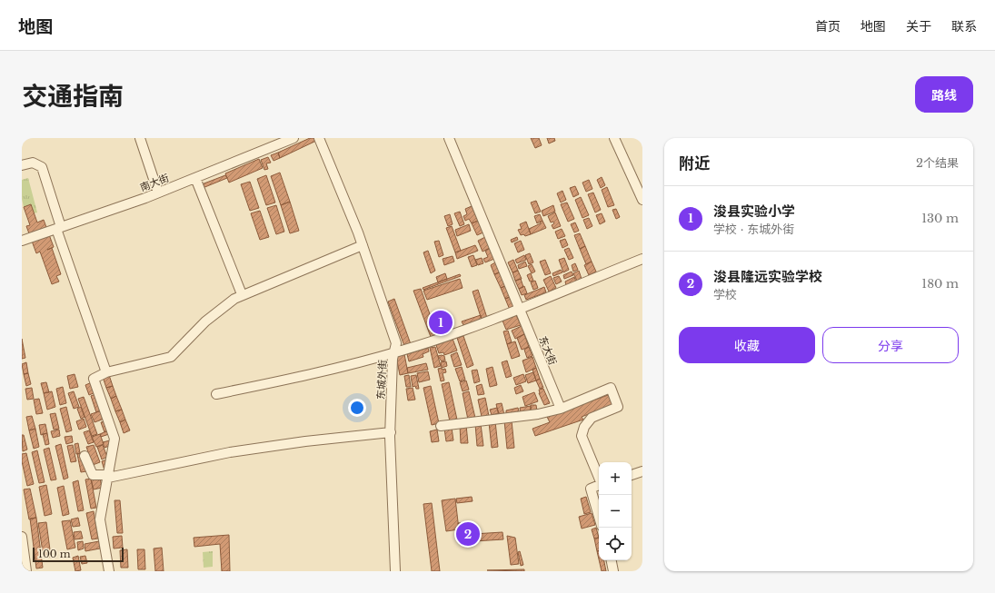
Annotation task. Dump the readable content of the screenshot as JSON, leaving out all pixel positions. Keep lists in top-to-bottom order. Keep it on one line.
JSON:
{"streets":{"street":["南大街","东大街","东城外街"]},"scale_bar":"100 m","page":{"header":"地图","nav":["首页","地图","关于","联系"],"title":"交通指南","buttons":["路线",["收藏","分享"]],"heading":["附近","2个结果"],"list":[{"mark":"1","name":"浚县实验小学","note":"学校 · 东城外街","value":"130 m"},{"mark":"2","name":"浚县隆远实验学校","note":"学校","value":"180 m"}],"pins":["1","2"],"map_buttons":["+","−"],"scale":"100 m"}}
